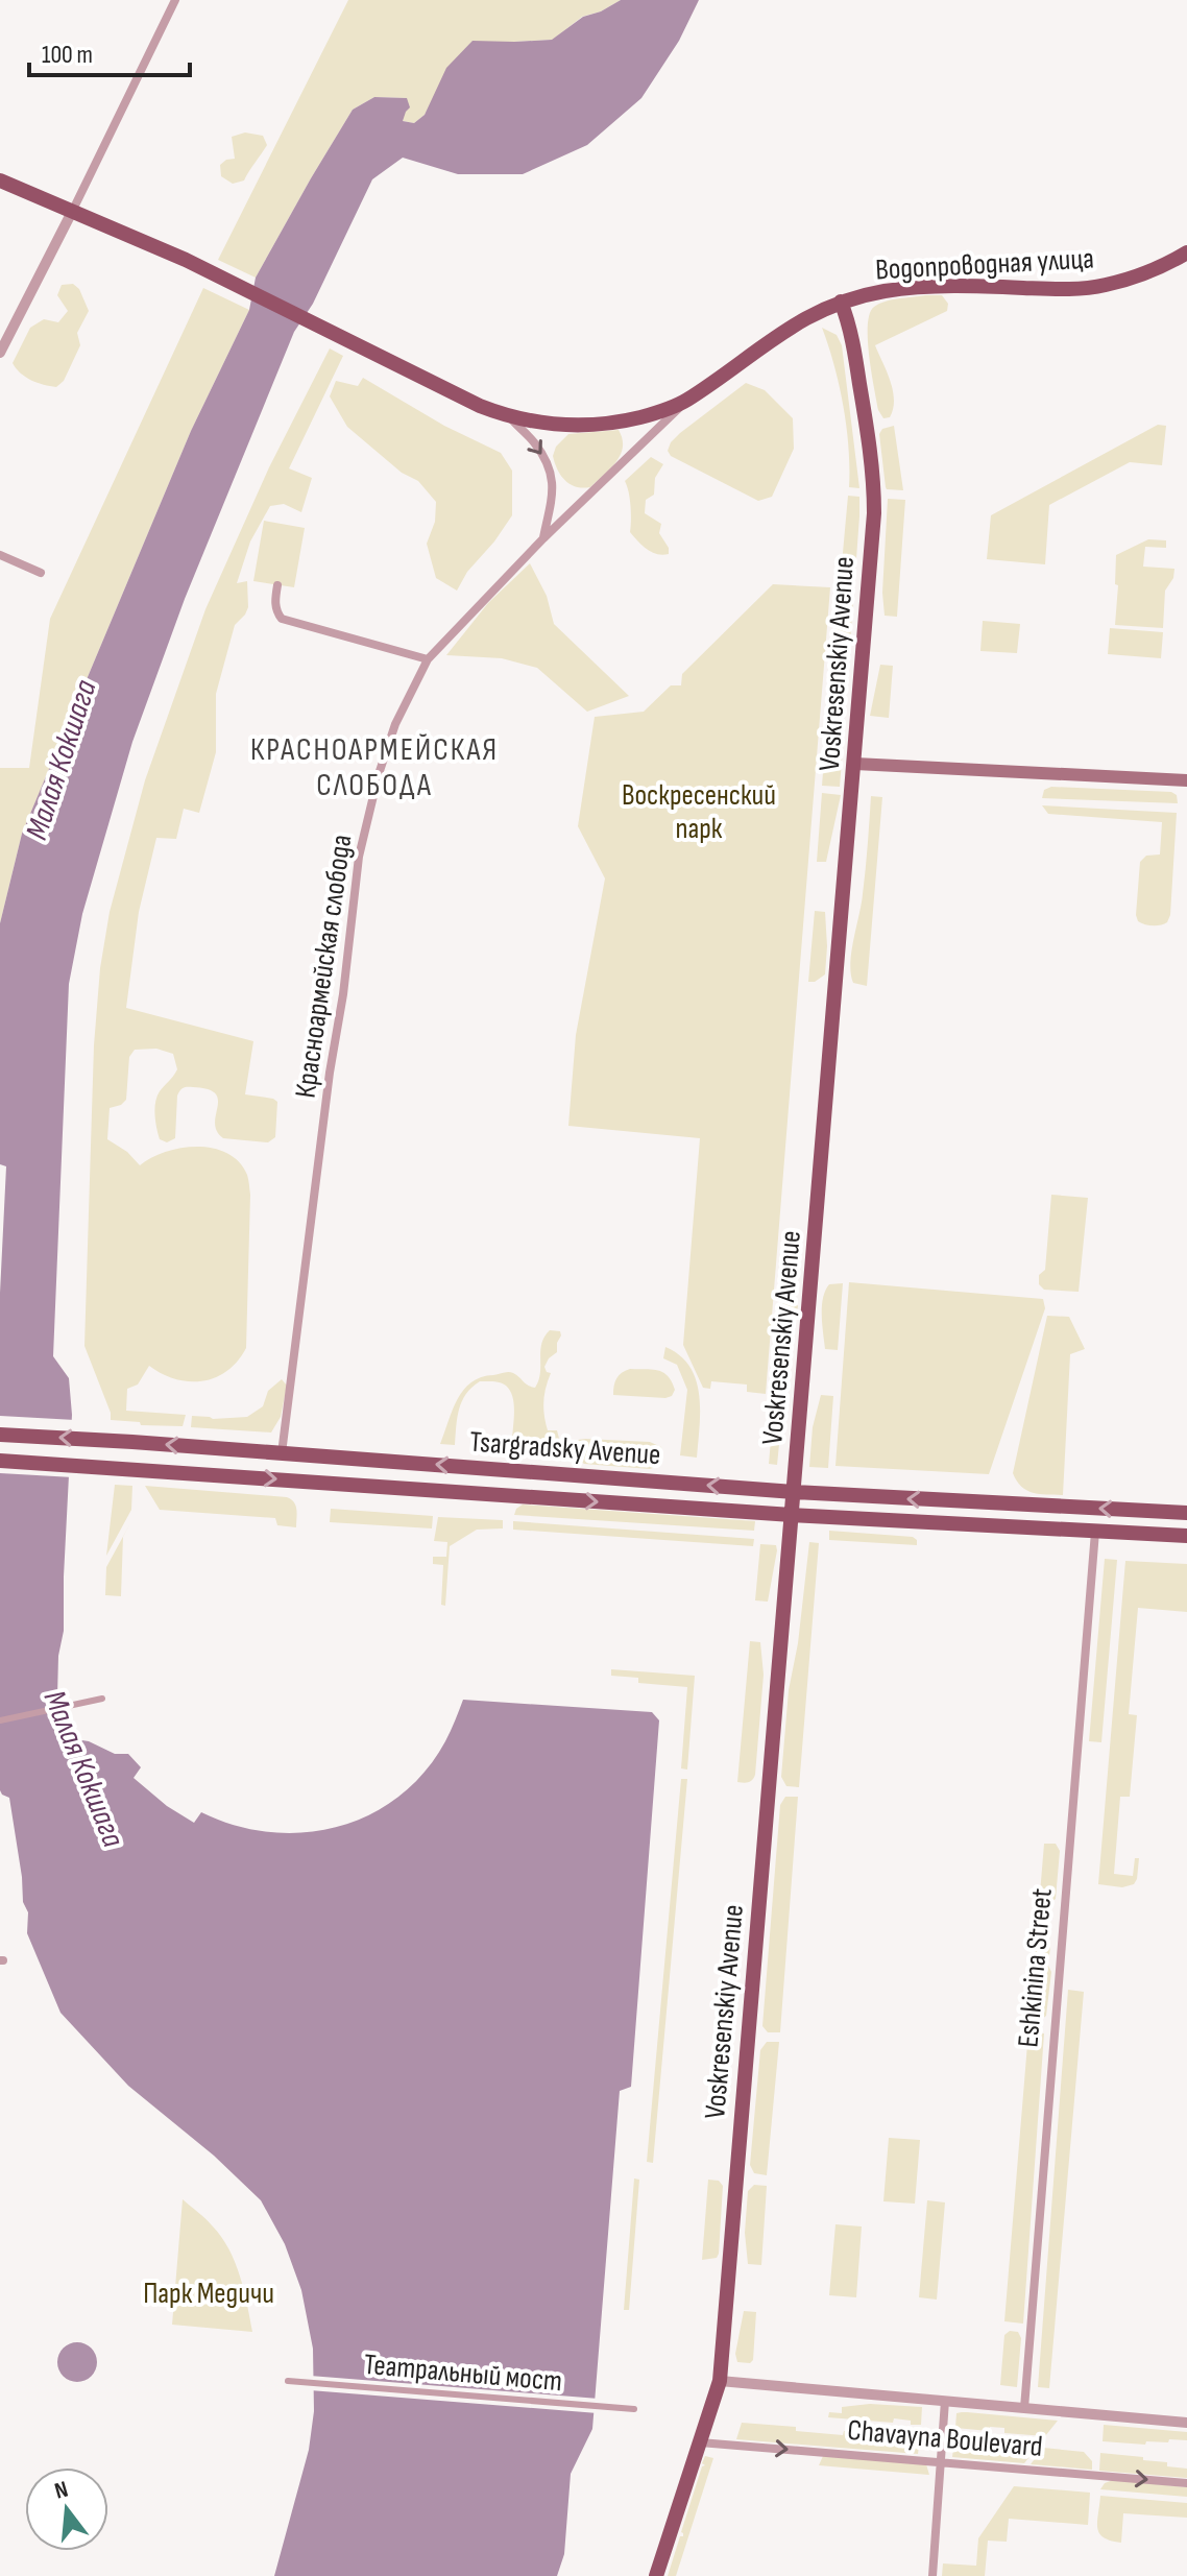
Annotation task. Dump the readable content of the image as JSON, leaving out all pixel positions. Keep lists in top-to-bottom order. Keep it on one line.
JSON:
{"streets":{"main road":["Водопроводная улица","Voskresenskiy Avenue","Tsargradsky Avenue"],"street":["Красноармейская слобода","Eshkinina Street","Театральный мост","Chavayna Boulevard"]},"crossings":[["Водопроводная улица","Voskresenskiy Avenue"],["Водопроводная улица","Красноармейская слобода"],["Voskresenskiy Avenue","Tsargradsky Avenue"],["Voskresenskiy Avenue","Chavayna Boulevard"],["Красноармейская слобода","Tsargradsky Avenue"],["Tsargradsky Avenue","Eshkinina Street"],["Eshkinina Street","Chavayna Boulevard"]],"districts":["КРАСНОАРМЕЙСКАЯ СЛОБОДА"],"water":["Малая Кокшага"],"parks":["Воскресенский парк","Парк Медичи"],"scale_bar":"100 m","north":"top"}
